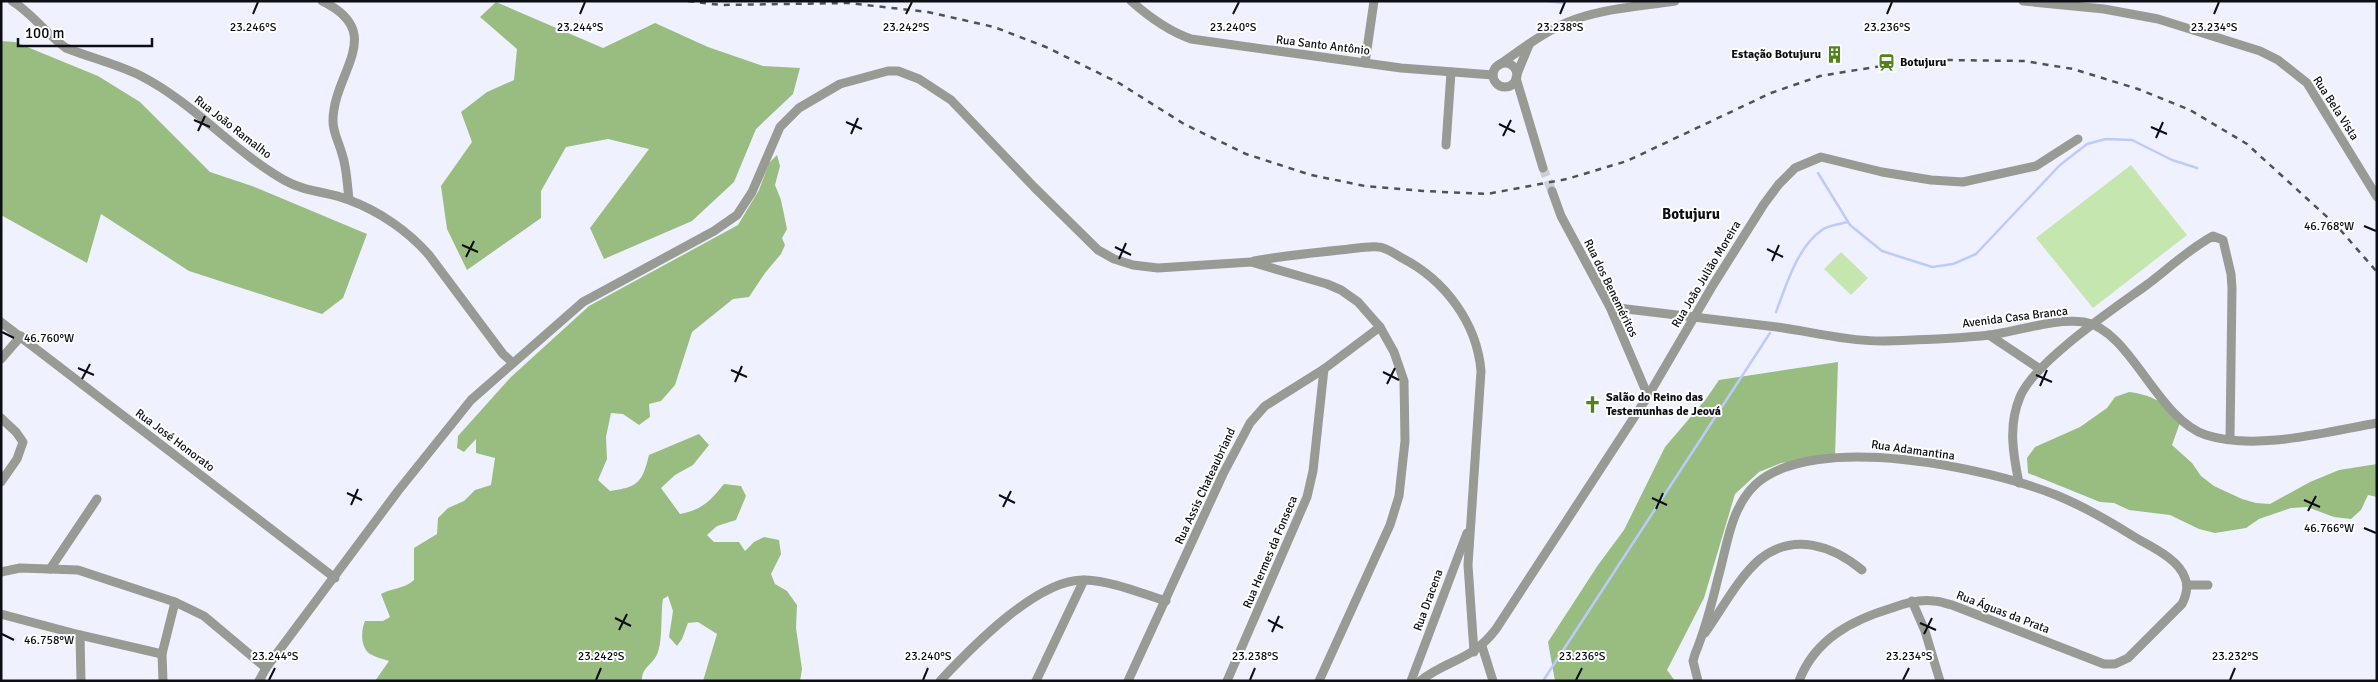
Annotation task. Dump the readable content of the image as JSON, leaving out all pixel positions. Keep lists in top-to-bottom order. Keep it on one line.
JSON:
{"streets":{"street":["Rua Santo Antônio","Rua Bela Vista","Rua João Ramalho","Rua João Julião Moreira","Rua dos Beneméritos","Avenida Casa Branca","Rua José Honorato","Rua Adamantina","Rua Assis Chateaubriand","Rua Hermes da Fonseca","Rua Dracena","Rua Águas da Prata"]},"crossings":[["Rua João Julião Moreira","Rua dos Beneméritos"],["Rua João Julião Moreira","Avenida Casa Branca"],["Rua dos Beneméritos","Avenida Casa Branca"],["Rua Adamantina","Rua Águas da Prata"],["Rua Assis Chateaubriand","Rua Hermes da Fonseca"]],"districts":["Botujuru"],"places":{"building":["Estação Botujuru"],"station":["Botujuru"],"church":["Salão do Reino das Testemunhas de Jeová"]},"scale_bar":"100 m","coordinates":["23.246°S","23.244°S","23.242°S","23.240°S","23.238°S","23.236°S","23.234°S","46.768°W","46.760°W","46.766°W","46.758°W","23.232°S"]}
